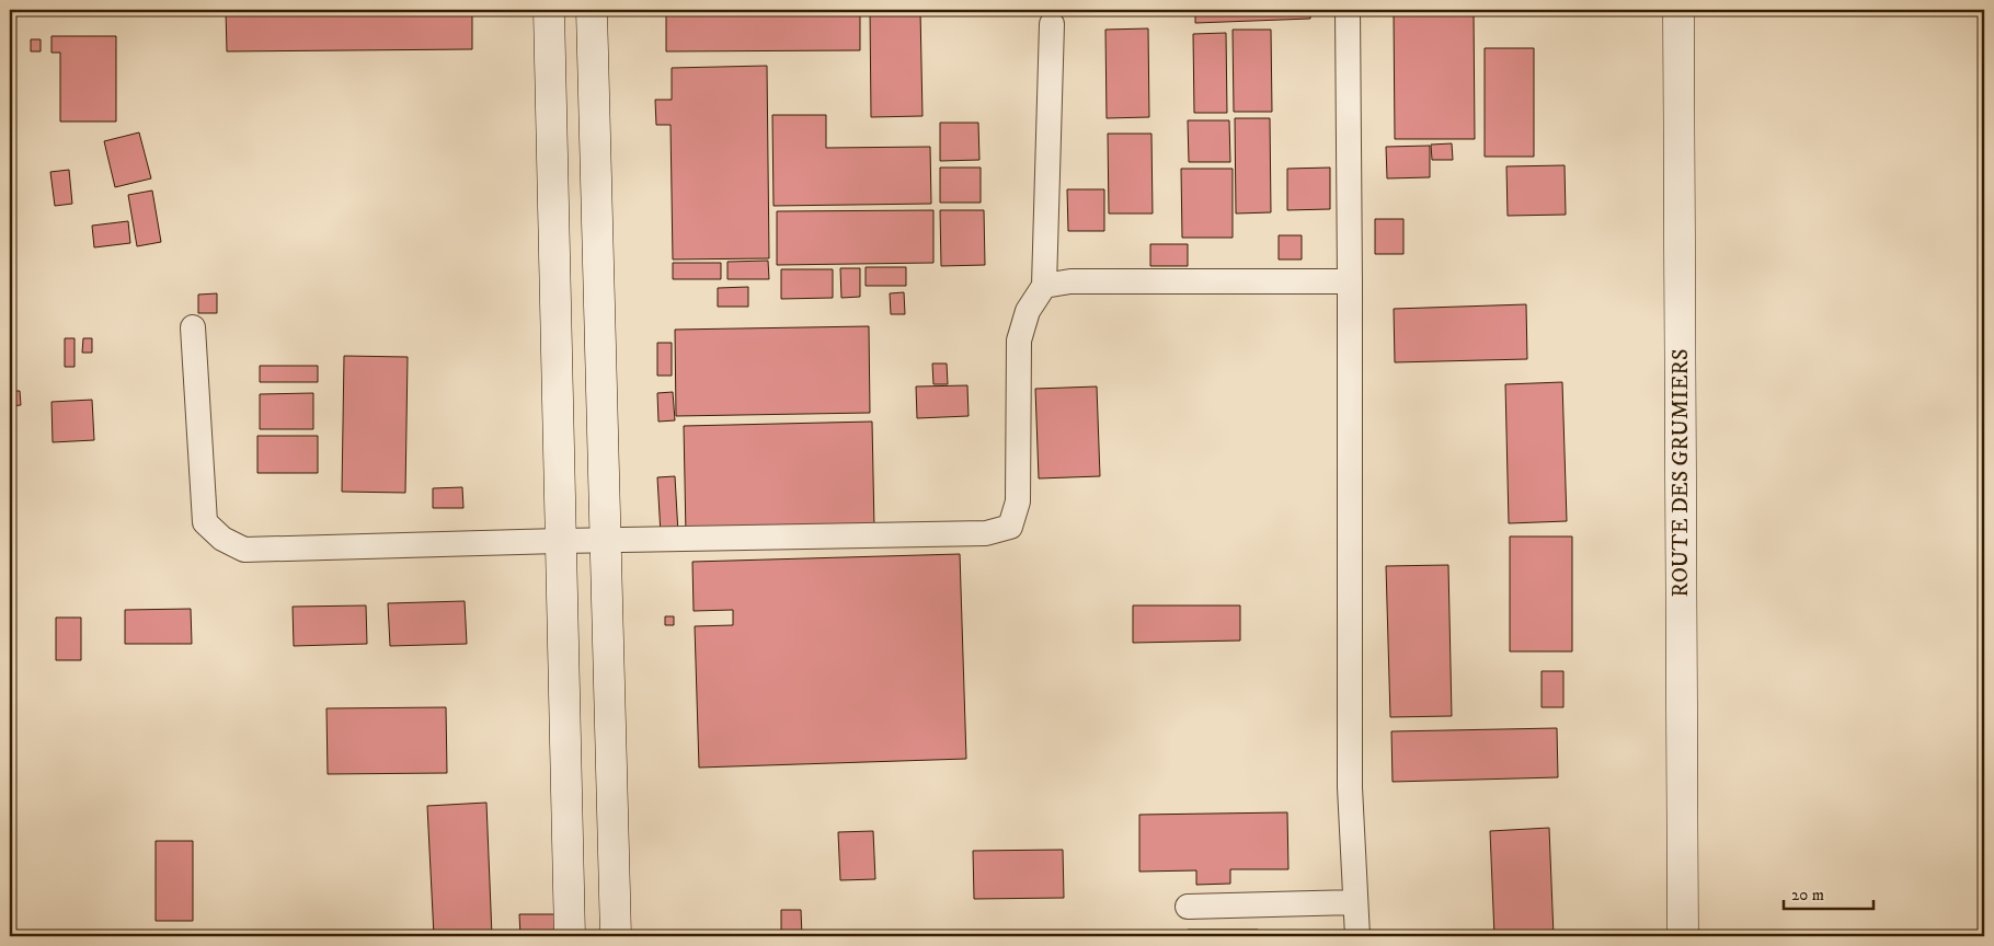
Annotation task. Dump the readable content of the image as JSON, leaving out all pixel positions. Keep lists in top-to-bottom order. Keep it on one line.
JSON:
{"streets":{"main road":["ROUTE DES GRUMIERS"]},"scale_bar":"20 m"}
